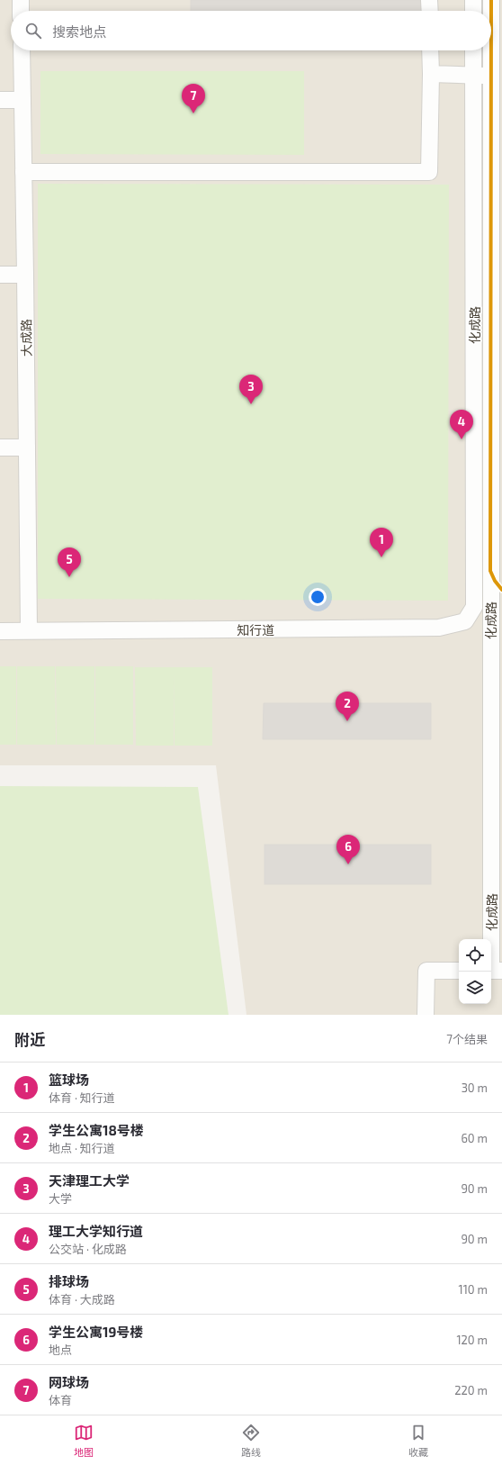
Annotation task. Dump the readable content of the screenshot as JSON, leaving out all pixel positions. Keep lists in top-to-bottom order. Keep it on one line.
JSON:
{"streets":{"street":["化成路","大成路","知行道"]},"crossings":[["化成路","知行道"],["大成路","知行道"]],"page":{"search":"搜索地点","pins":["7","3","4","1","5","2","6"],"heading":["附近","7个结果"],"list":[{"mark":"1","name":"篮球场","note":"体育 · 知行道","value":"30 m"},{"mark":"2","name":"学生公寓18号楼","note":"地点 · 知行道","value":"60 m"},{"mark":"3","name":"天津理工大学","note":"大学","value":"90 m"},{"mark":"4","name":"理工大学知行道","note":"公交站 · 化成路","value":"90 m"},{"mark":"5","name":"排球场","note":"体育 · 大成路","value":"110 m"},{"mark":"6","name":"学生公寓19号楼","note":"地点","value":"120 m"},{"mark":"7","name":"网球场","note":"体育","value":"220 m"}],"nav":["地图","路线","收藏"]}}
